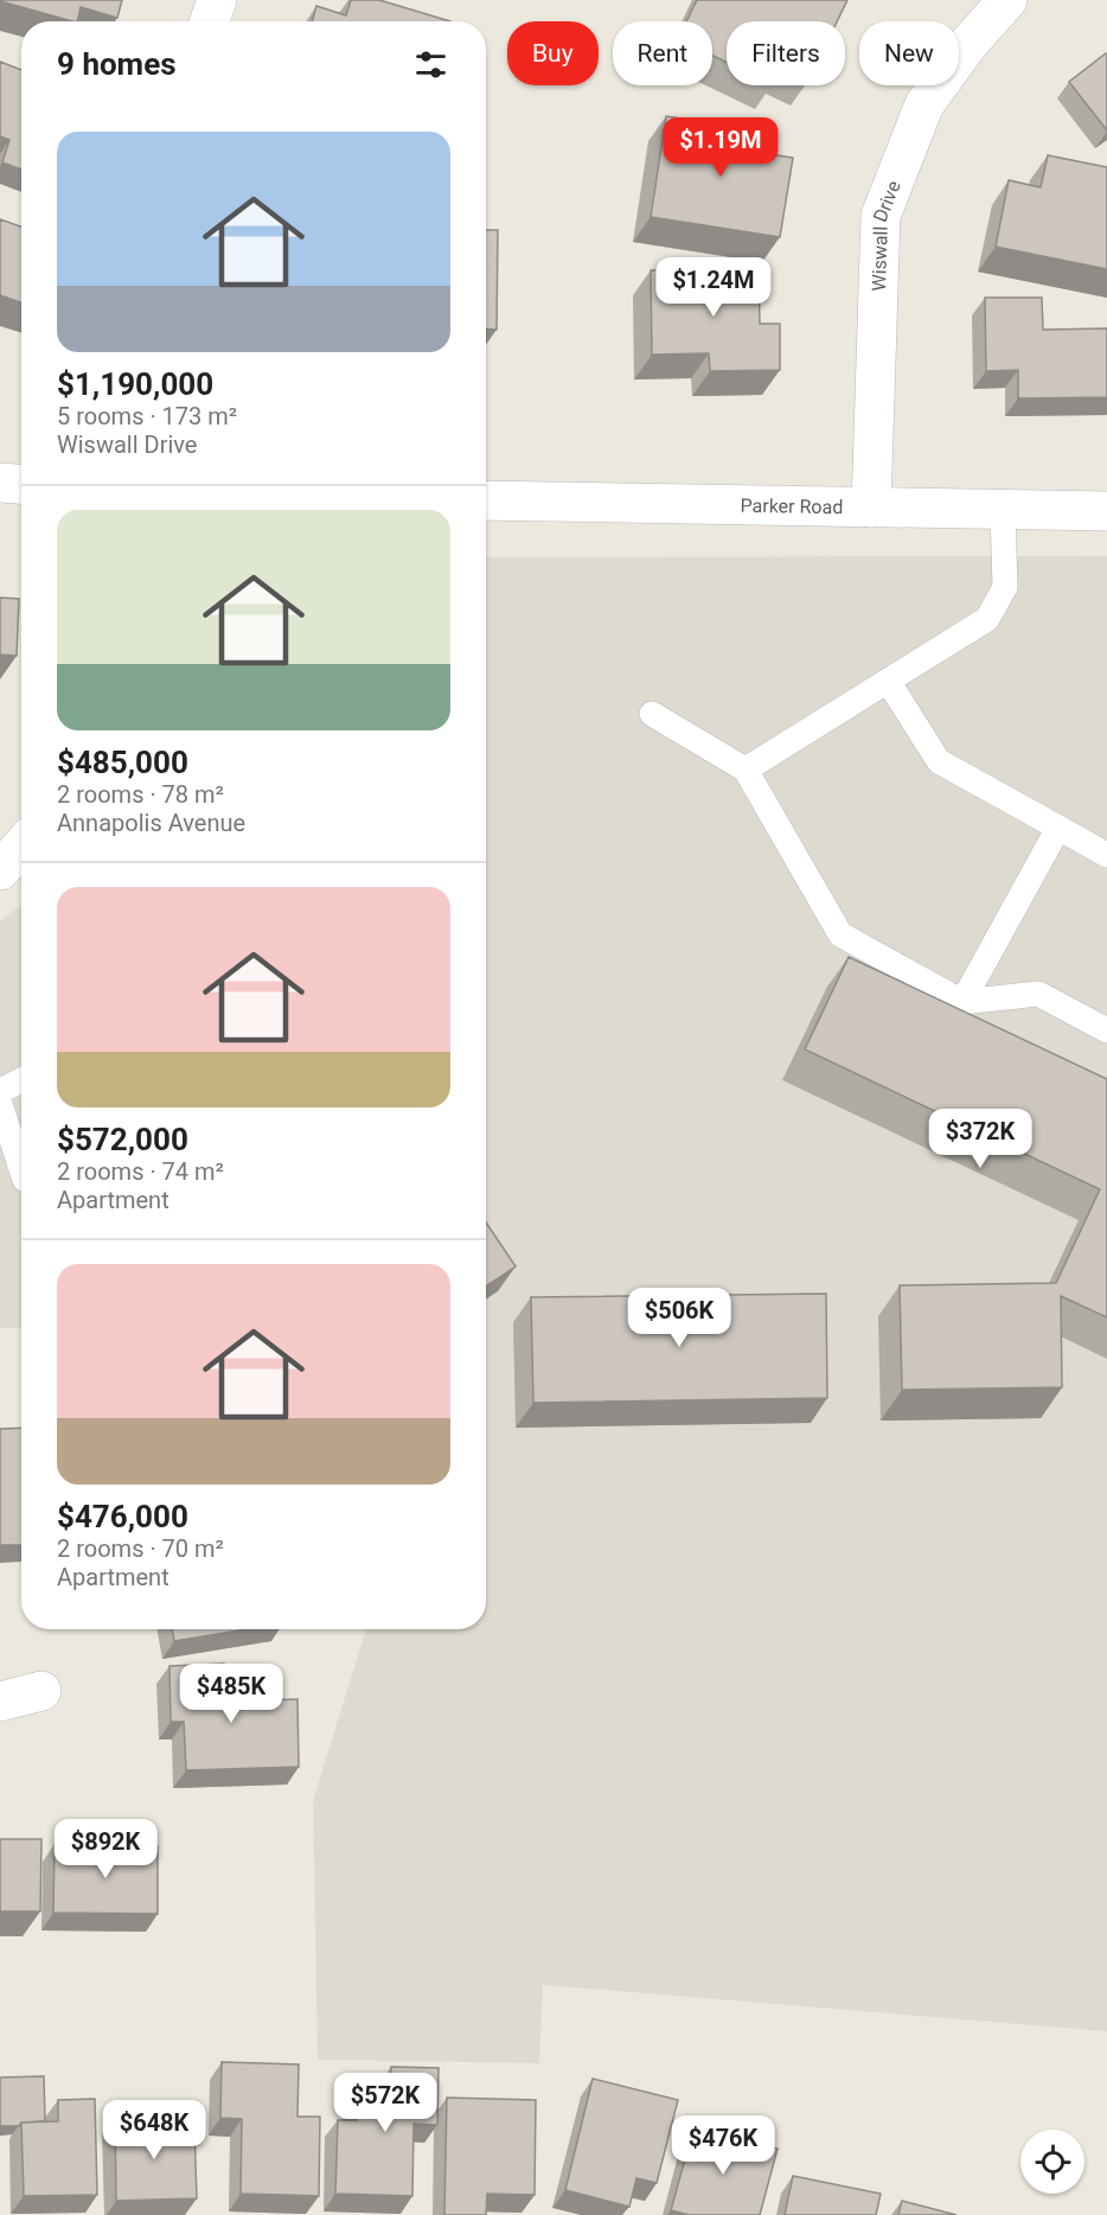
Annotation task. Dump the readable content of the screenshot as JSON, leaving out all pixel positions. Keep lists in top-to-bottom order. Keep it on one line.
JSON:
{"streets":{"street":["Wiswall Drive","Parker Road"]},"crossings":[["Wiswall Drive","Parker Road"]],"page":{"chip":["Buy","Rent","Filters","New"],"heading":"9 homes","list":[{"name":"$1,190,000","note":"5 rooms · 173 m² · Wiswall Drive"},{"name":"$485,000","note":"2 rooms · 78 m² · Annapolis Avenue"},{"name":"$572,000","note":"2 rooms · 74 m² · Apartment"},{"name":"$476,000","note":"2 rooms · 70 m² · Apartment"}],"price":["$1.19M","$1.24M","$372K","$506K","$485K","$892K","$572K","$648K","$476K"]}}
